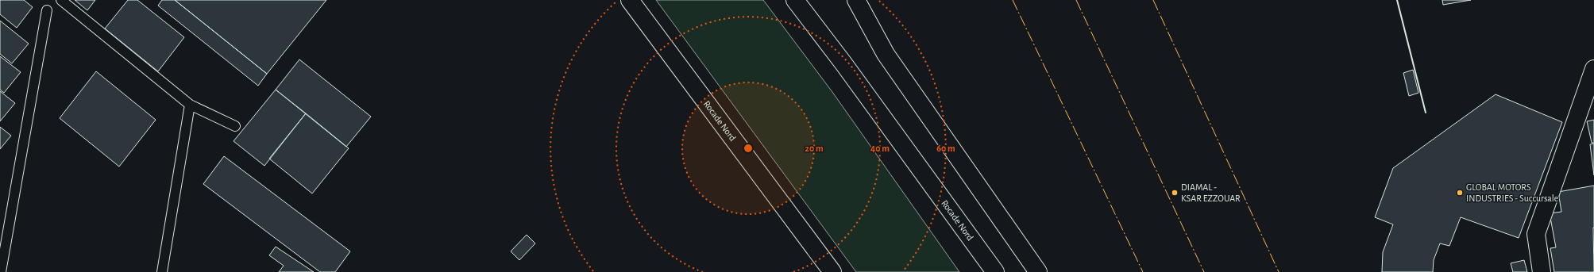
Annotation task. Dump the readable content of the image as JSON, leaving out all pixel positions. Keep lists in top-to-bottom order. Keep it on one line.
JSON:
{"streets":{"main road":["Rocade Nord"]},"places":["DIAMAL - KSAR EZZOUAR","GLOBAL MOTORS INDUSTRIES - Succursale"],"rings":["20 m","40 m","60 m"]}
